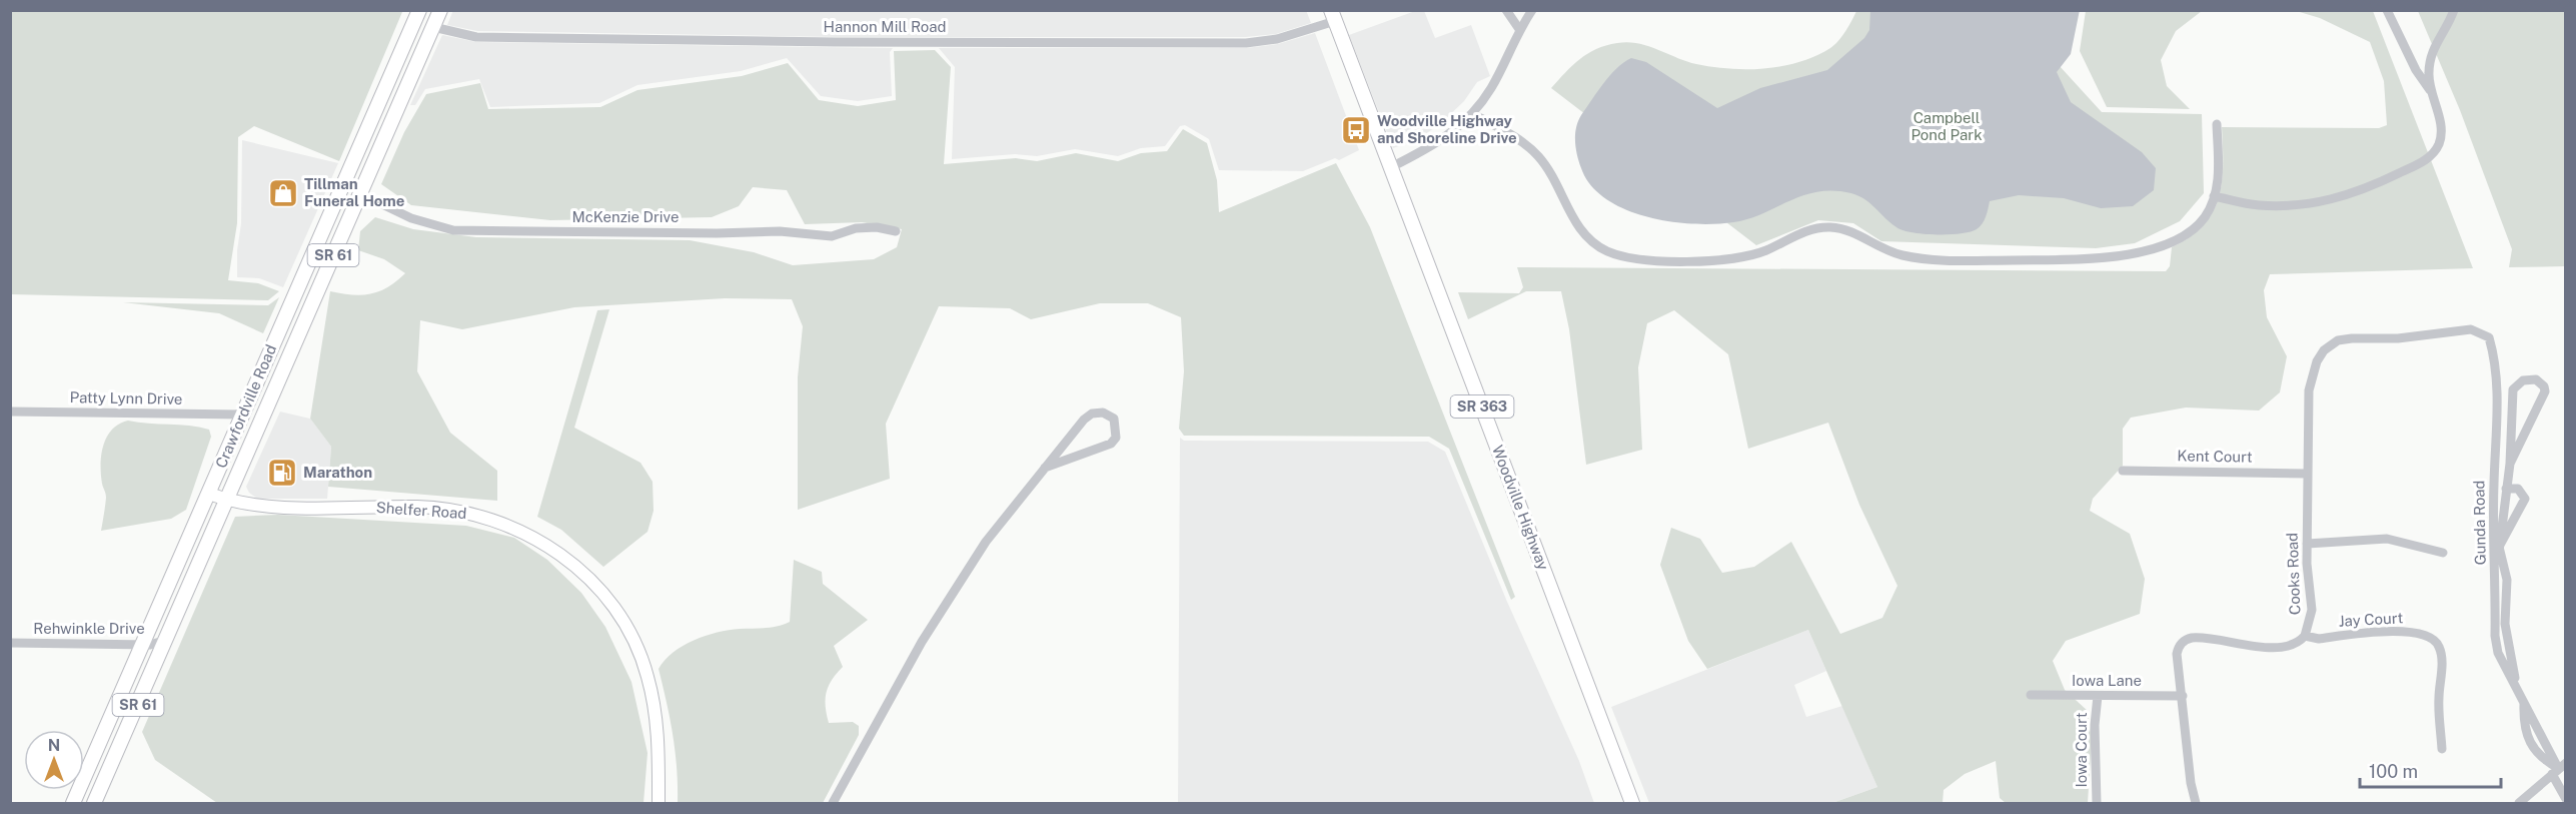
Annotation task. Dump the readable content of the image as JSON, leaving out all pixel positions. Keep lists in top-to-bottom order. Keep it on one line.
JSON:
{"streets":{"main road":["SR 61","Crawfordville Road","SR 363","Woodville Highway"],"street":["Hannon Mill Road","McKenzie Drive","Patty Lynn Drive","Kent Court","Shelfer Road","Gunda Road","Cooks Road","Jay Court","Rehwinkle Drive","Iowa Lane","Iowa Court"]},"crossings":[["Hannon Mill Road","Crawfordville Road"],["Hannon Mill Road","Woodville Highway"],["McKenzie Drive","Crawfordville Road"],["Patty Lynn Drive","Crawfordville Road"],["Crawfordville Road","Shelfer Road"],["Crawfordville Road","Rehwinkle Drive"],["Kent Court","Cooks Road"],["Gunda Road","Cooks Road"],["Cooks Road","Jay Court"],["Cooks Road","Iowa Lane"],["Iowa Lane","Iowa Court"]],"parks":["Campbell Pond Park"],"places":{"bus stop":["Woodville Highway and Shoreline Drive"],"shop":["Tillman Funeral Home"],"fuel station":["Marathon"]},"scale_bar":"100 m","north":"top"}
